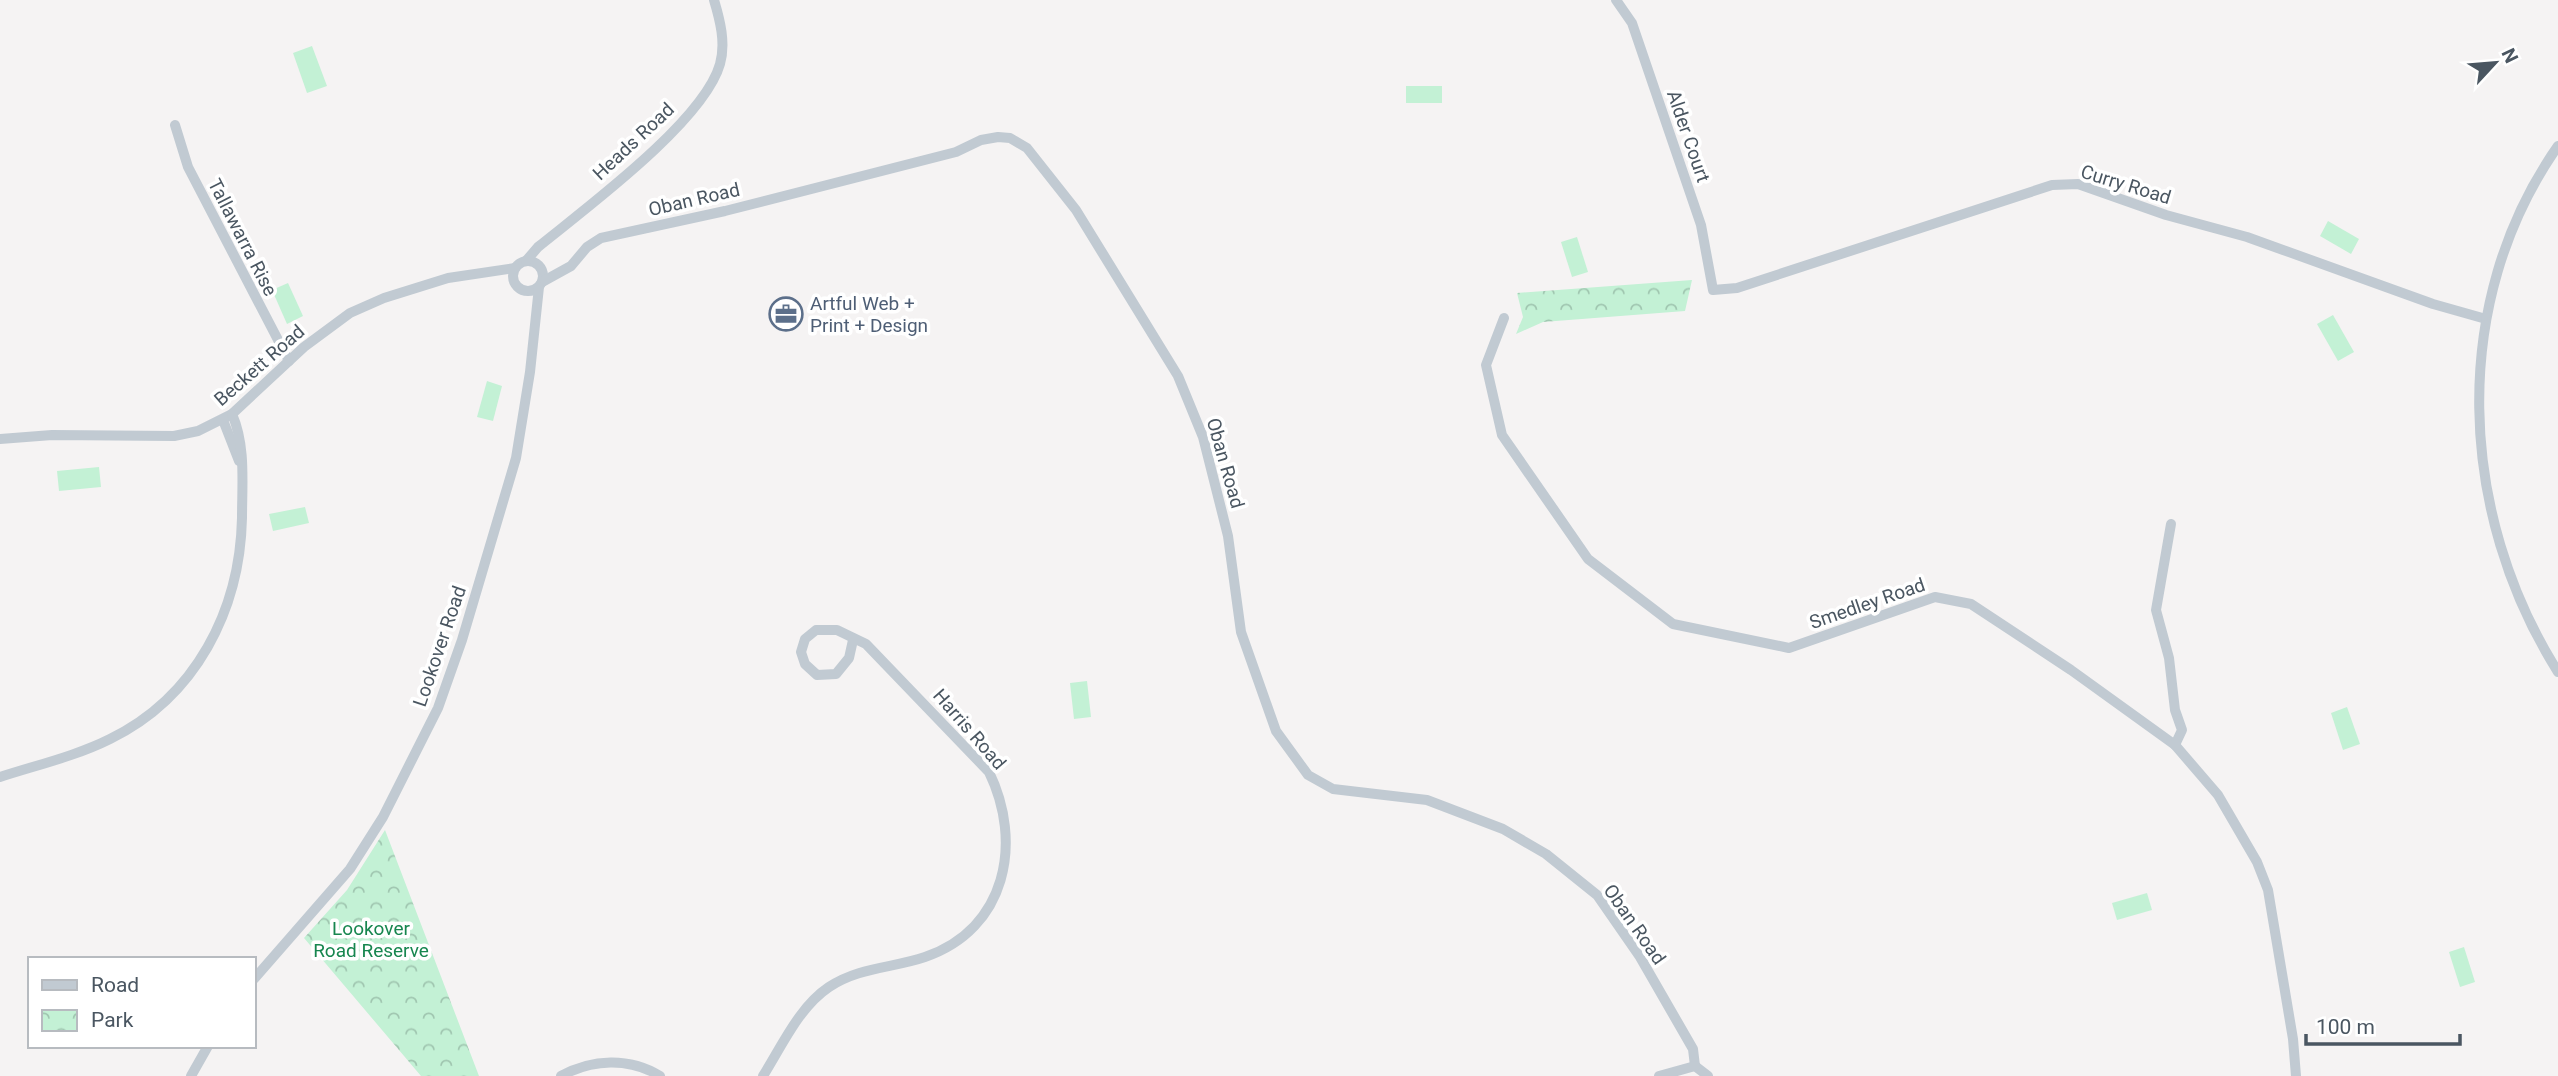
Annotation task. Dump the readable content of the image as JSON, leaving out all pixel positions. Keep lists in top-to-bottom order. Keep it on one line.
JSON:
{"streets":{"street":["Alder Court","Heads Road","Curry Road","Oban Road","Tallawarra Rise","Beckett Road","Smedley Road","Lookover Road","Harris Road"]},"crossings":[["Alder Court","Curry Road"],["Heads Road","Beckett Road"],["Oban Road","Lookover Road"],["Tallawarra Rise","Beckett Road"]],"parks":["Lookover Road Reserve"],"places":{"office":["Artful Web + Print + Design"]},"legend":["Road","Park"],"scale_bar":"100 m","north":"top right"}
